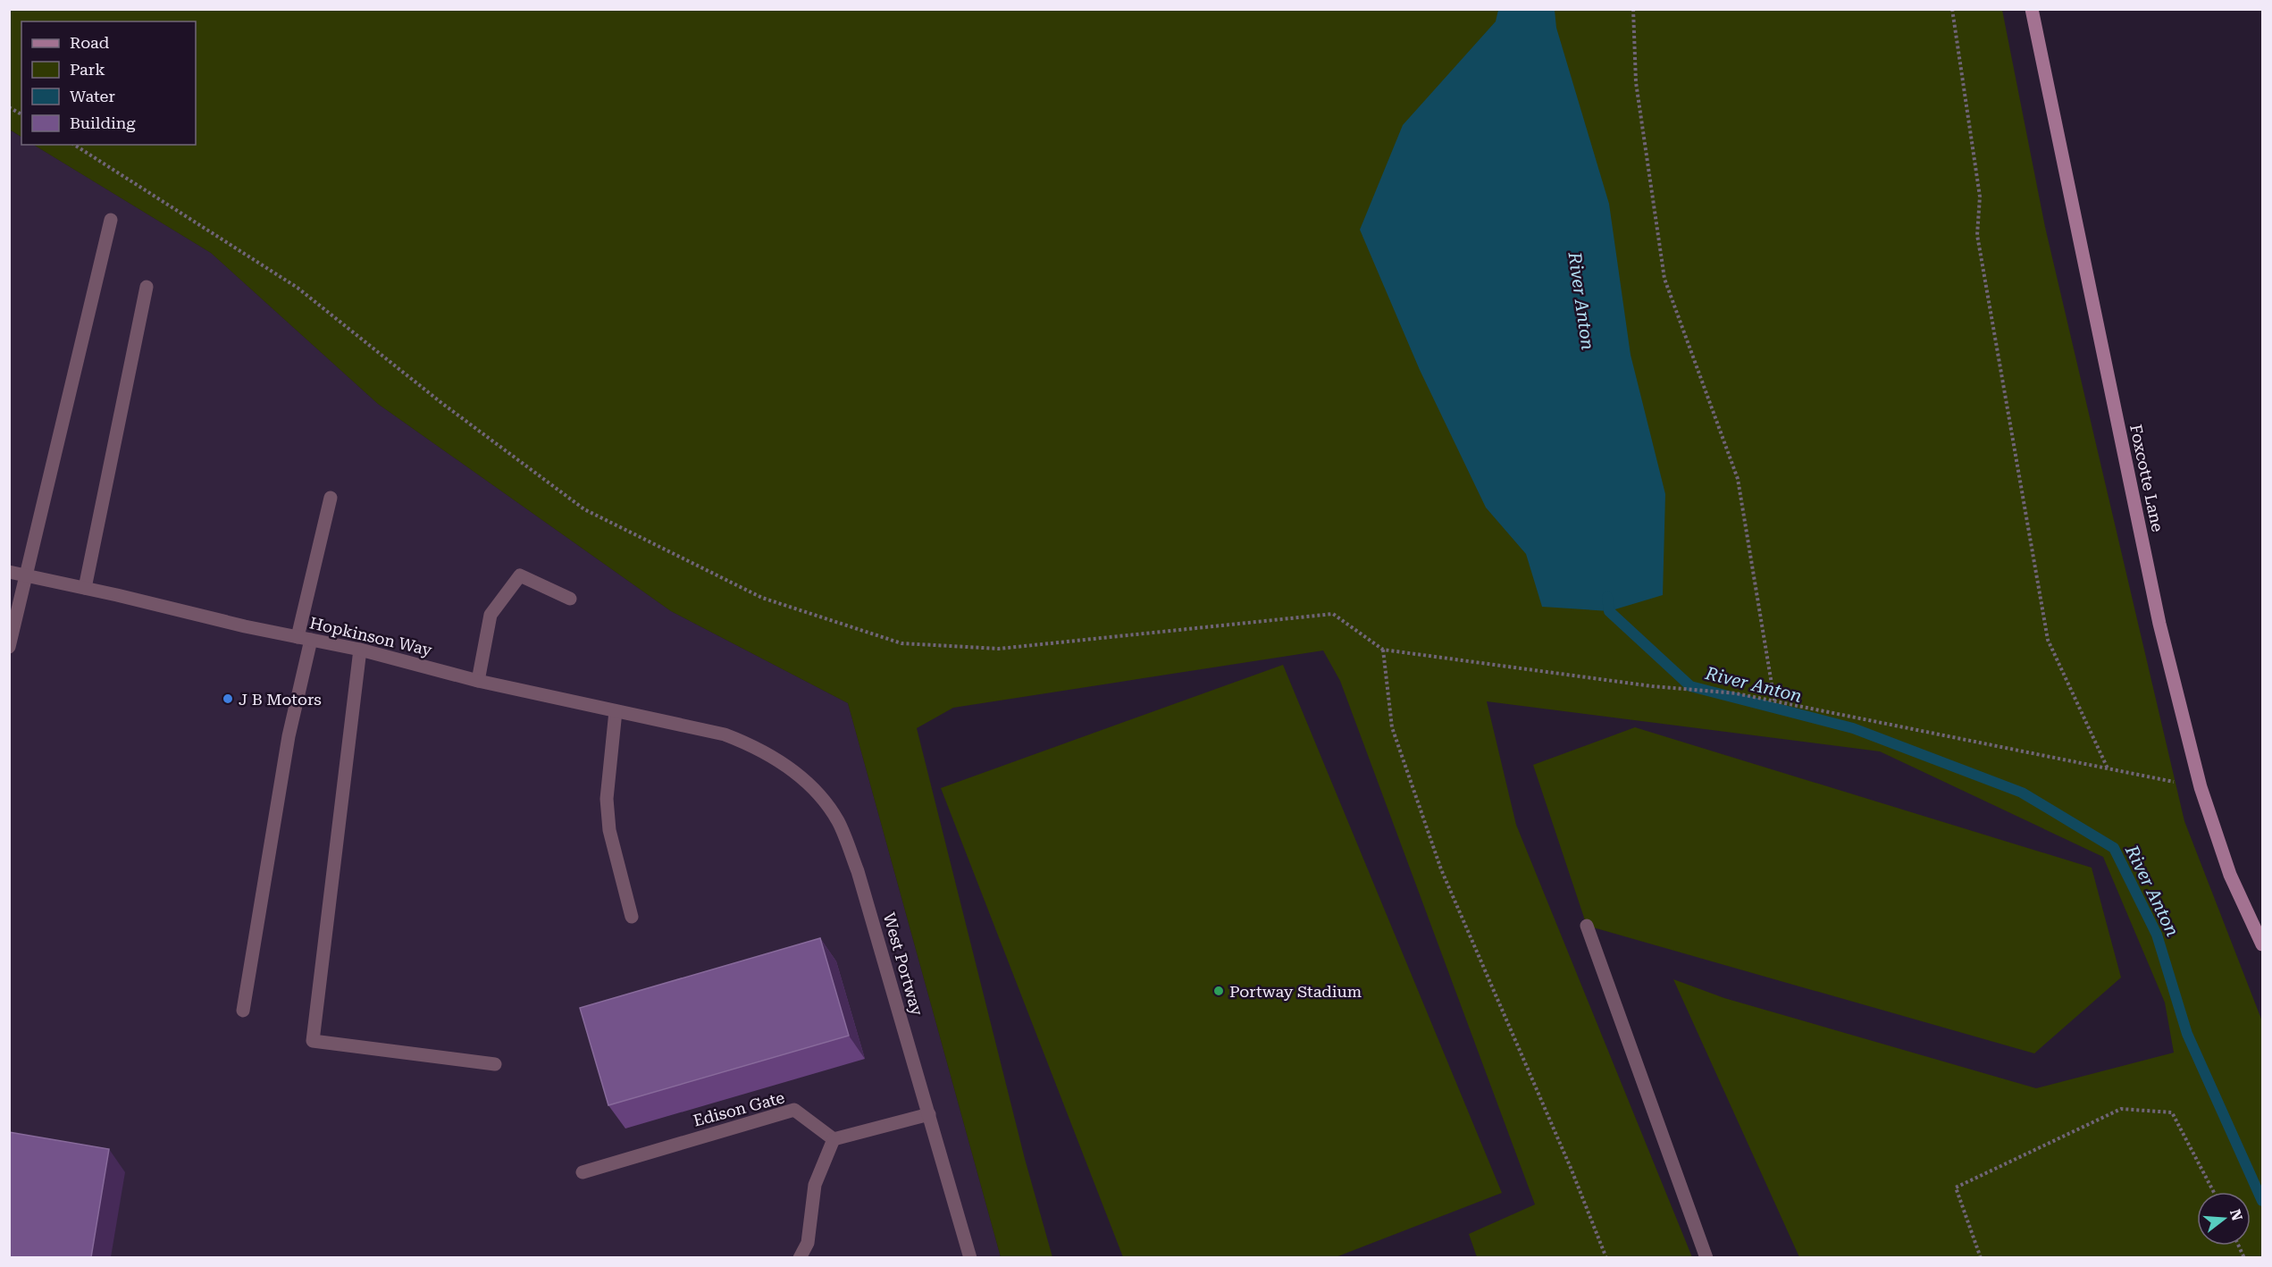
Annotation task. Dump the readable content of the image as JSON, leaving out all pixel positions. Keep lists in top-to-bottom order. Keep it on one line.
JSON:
{"streets":{"street":["Foxcotte Lane","Hopkinson Way","West Portway","Edison Gate"]},"crossings":[["Hopkinson Way","West Portway"]],"water":["River Anton"],"places":["J B Motors","Portway Stadium"],"legend":["Road","Park","Water","Building"],"north":"right"}
